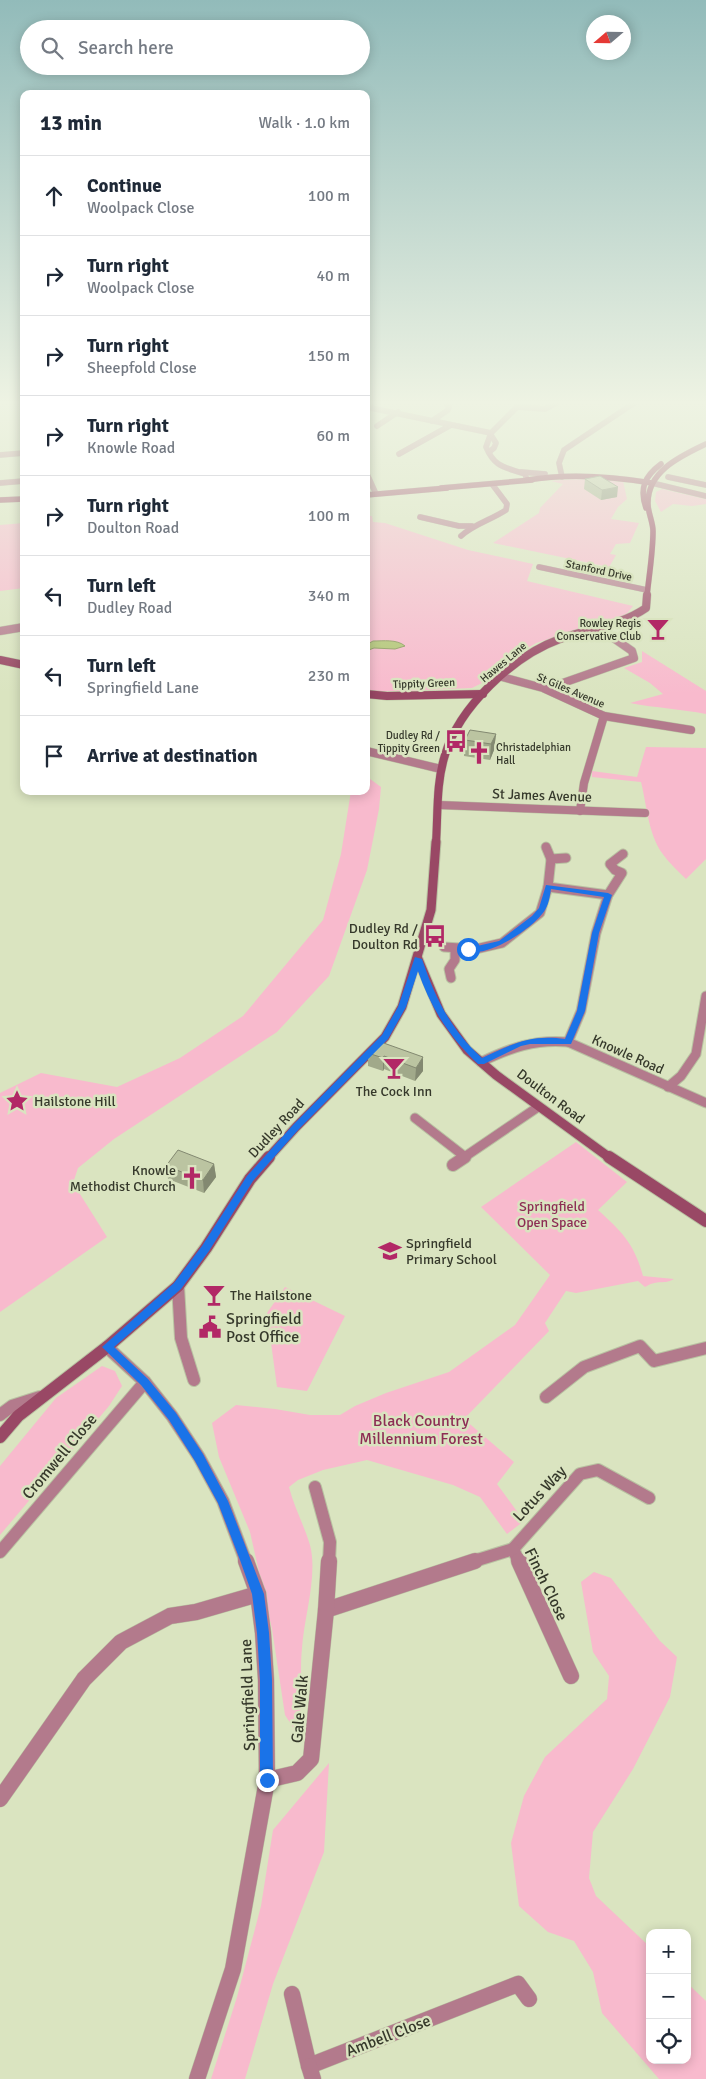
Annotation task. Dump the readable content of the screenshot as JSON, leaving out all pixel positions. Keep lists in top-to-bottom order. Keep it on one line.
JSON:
{"streets":{"main road":["Hawes Lane","Tippity Green","Doulton Road","Dudley Road"],"street":["Stanford Drive","St Giles Avenue","St James Avenue","Knowle Road","Cromwell Close","Lotus Way","Finch Close","Springfield Lane","Gale Walk","Ambell Close"]},"crossings":[["Stanford Drive","Hawes Lane"],["Hawes Lane","Tippity Green"],["Hawes Lane","St Giles Avenue"],["Hawes Lane","Dudley Road"],["Tippity Green","Dudley Road"],["St James Avenue","Dudley Road"],["Knowle Road","Doulton Road"],["Doulton Road","Dudley Road"],["Dudley Road","Springfield Lane"],["Cromwell Close","Springfield Lane"],["Lotus Way","Finch Close"],["Finch Close","Gale Walk"],["Springfield Lane","Gale Walk"]],"parks":["Springfield Open Space","Black Country Millennium Forest"],"places":{"bar":["Rowley Regis Conservative Club","The Cock Inn","The Hailstone"],"bus stop":["Dudley Rd / Tippity Green","Dudley Rd / Doulton Rd"],"church":["Christadelphian Hall","Knowle Methodist Church"],"place":["Hailstone Hill"],"school or university":["Springfield Primary School"],"public building":["Springfield Post Office"]},"north":"left","page":{"search":"Search here","heading":["13 min","Walk · 1.0 km"],"list":[["Continue","Woolpack Close","100 m"],["Turn right","Woolpack Close","40 m"],["Turn right","Sheepfold Close","150 m"],["Turn right","Knowle Road","60 m"],["Turn right","Doulton Road","100 m"],["Turn left","Dudley Road","340 m"],["Turn left","Springfield Lane","230 m"],"Arrive at destination"],"map_buttons":["+","−"]}}
